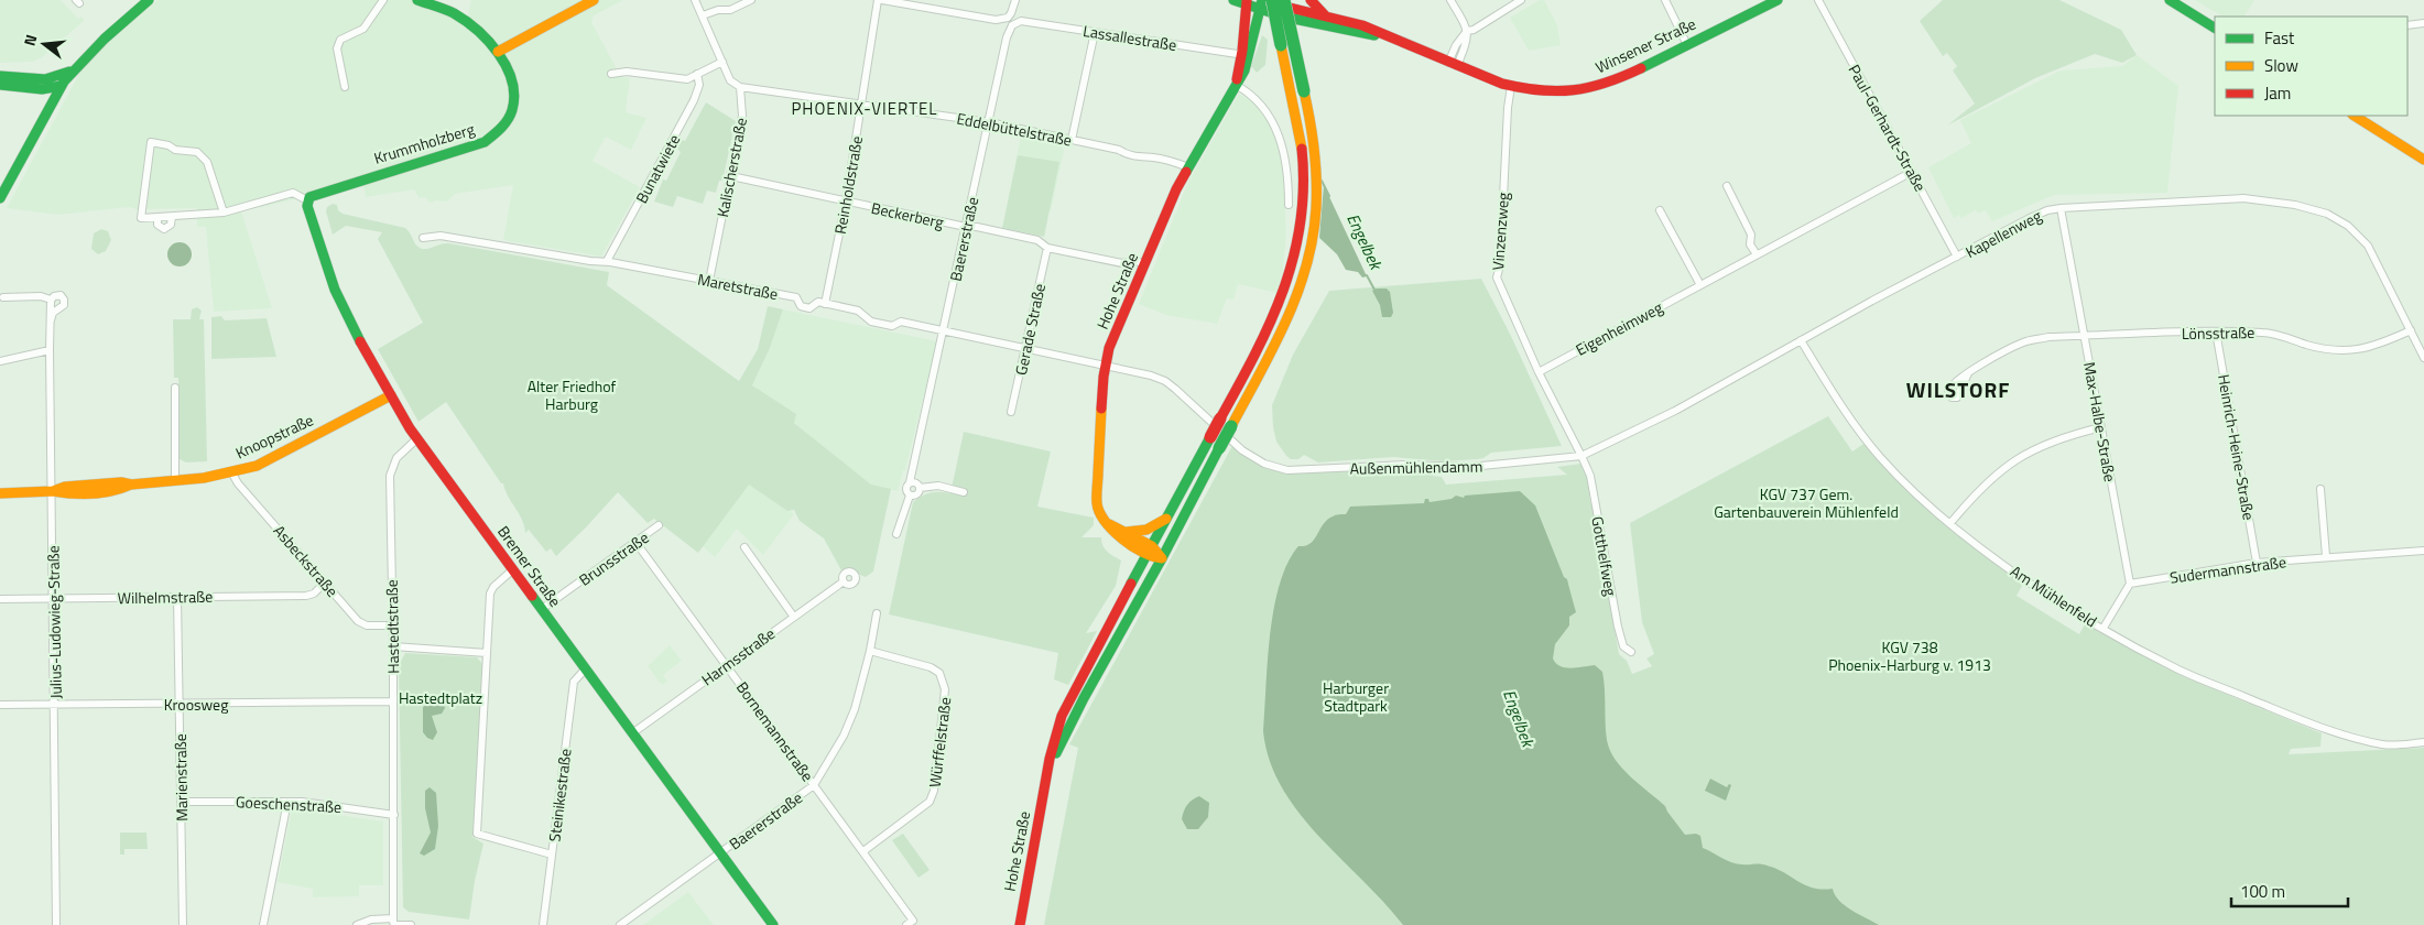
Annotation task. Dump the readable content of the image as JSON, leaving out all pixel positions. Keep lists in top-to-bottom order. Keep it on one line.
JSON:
{"streets":{"main road":["Winsener Straße","Krummholzberg","Hohe Straße","Knoopstraße","Bremer Straße"],"street":["Lassallestraße","Paul-Gerhardt-Straße","Eddelbüttelstraße","Kalischerstraße","Bunatwiete","Reinholdstraße","Beckerberg","Vinzenzweg","Kapellenweg","Baererstraße","Maretstraße","Eigenheimweg","Gerade Straße","Lönsstraße","Max-Halbe-Straße","Heinrich-Heine-Straße","Außenmühlendamm","Gotthelfweg","Brunsstraße","Asbeckstraße","Sudermannstraße","Am Mühlenfeld","Wilhelmstraße","Julius-Ludowieg-Straße","Hastedtstraße","Harmsstraße","Kroosweg","Bornemannstraße","Würffelstraße","Marienstraße","Steinikestraße","Goeschenstraße"]},"crossings":[["Lassallestraße","Baererstraße"],["Lassallestraße","Hohe Straße"],["Winsener Straße","Vinzenzweg"],["Winsener Straße","Hohe Straße"],["Paul-Gerhardt-Straße","Kapellenweg"],["Paul-Gerhardt-Straße","Eigenheimweg"],["Eddelbüttelstraße","Kalischerstraße"],["Eddelbüttelstraße","Reinholdstraße"],["Eddelbüttelstraße","Baererstraße"],["Eddelbüttelstraße","Hohe Straße"],["Krummholzberg","Bremer Straße"],["Kalischerstraße","Beckerberg"],["Kalischerstraße","Maretstraße"],["Bunatwiete","Maretstraße"],["Reinholdstraße","Beckerberg"],["Reinholdstraße","Maretstraße"],["Beckerberg","Baererstraße"],["Beckerberg","Hohe Straße"],["Beckerberg","Gerade Straße"],["Vinzenzweg","Kapellenweg"],["Vinzenzweg","Eigenheimweg"],["Vinzenzweg","Außenmühlendamm"],["Vinzenzweg","Gotthelfweg"],["Kapellenweg","Lönsstraße"],["Kapellenweg","Max-Halbe-Straße"],["Kapellenweg","Außenmühlendamm"],["Kapellenweg","Gotthelfweg"],["Kapellenweg","Am Mühlenfeld"],["Baererstraße","Maretstraße"],["Baererstraße","Bremer Straße"],["Baererstraße","Bornemannstraße"],["Baererstraße","Würffelstraße"],["Maretstraße","Hohe Straße"],["Maretstraße","Gerade Straße"],["Maretstraße","Außenmühlendamm"],["Hohe Straße","Außenmühlendamm"],["Lönsstraße","Max-Halbe-Straße"],["Lönsstraße","Heinrich-Heine-Straße"],["Max-Halbe-Straße","Sudermannstraße"],["Knoopstraße","Asbeckstraße"],["Knoopstraße","Bremer Straße"],["Knoopstraße","Julius-Ludowieg-Straße"],["Heinrich-Heine-Straße","Sudermannstraße"],["Außenmühlendamm","Gotthelfweg"],["Brunsstraße","Bremer Straße"],["Brunsstraße","Bornemannstraße"],["Asbeckstraße","Wilhelmstraße"],["Asbeckstraße","Hastedtstraße"],["Bremer Straße","Hastedtstraße"],["Bremer Straße","Harmsstraße"],["Bremer Straße","Steinikestraße"],["Wilhelmstraße","Julius-Ludowieg-Straße"],["Wilhelmstraße","Marienstraße"],["Julius-Ludowieg-Straße","Kroosweg"],["Hastedtstraße","Kroosweg"],["Hastedtstraße","Goeschenstraße"],["Harmsstraße","Bornemannstraße"],["Kroosweg","Marienstraße"],["Bornemannstraße","Würffelstraße"],["Marienstraße","Goeschenstraße"]],"districts":["PHOENIX-VIERTEL","WILSTORF"],"water":["Engelbek"],"parks":["Alter Friedhof Harburg","KGV 737 Gem. Gartenbauverein Mühlenfeld","KGV 738 Phoenix-Harburg v. 1913","Harburger Stadtpark","Hastedtplatz"],"legend":["Fast","Slow","Jam"],"scale_bar":"100 m","north":"left"}
